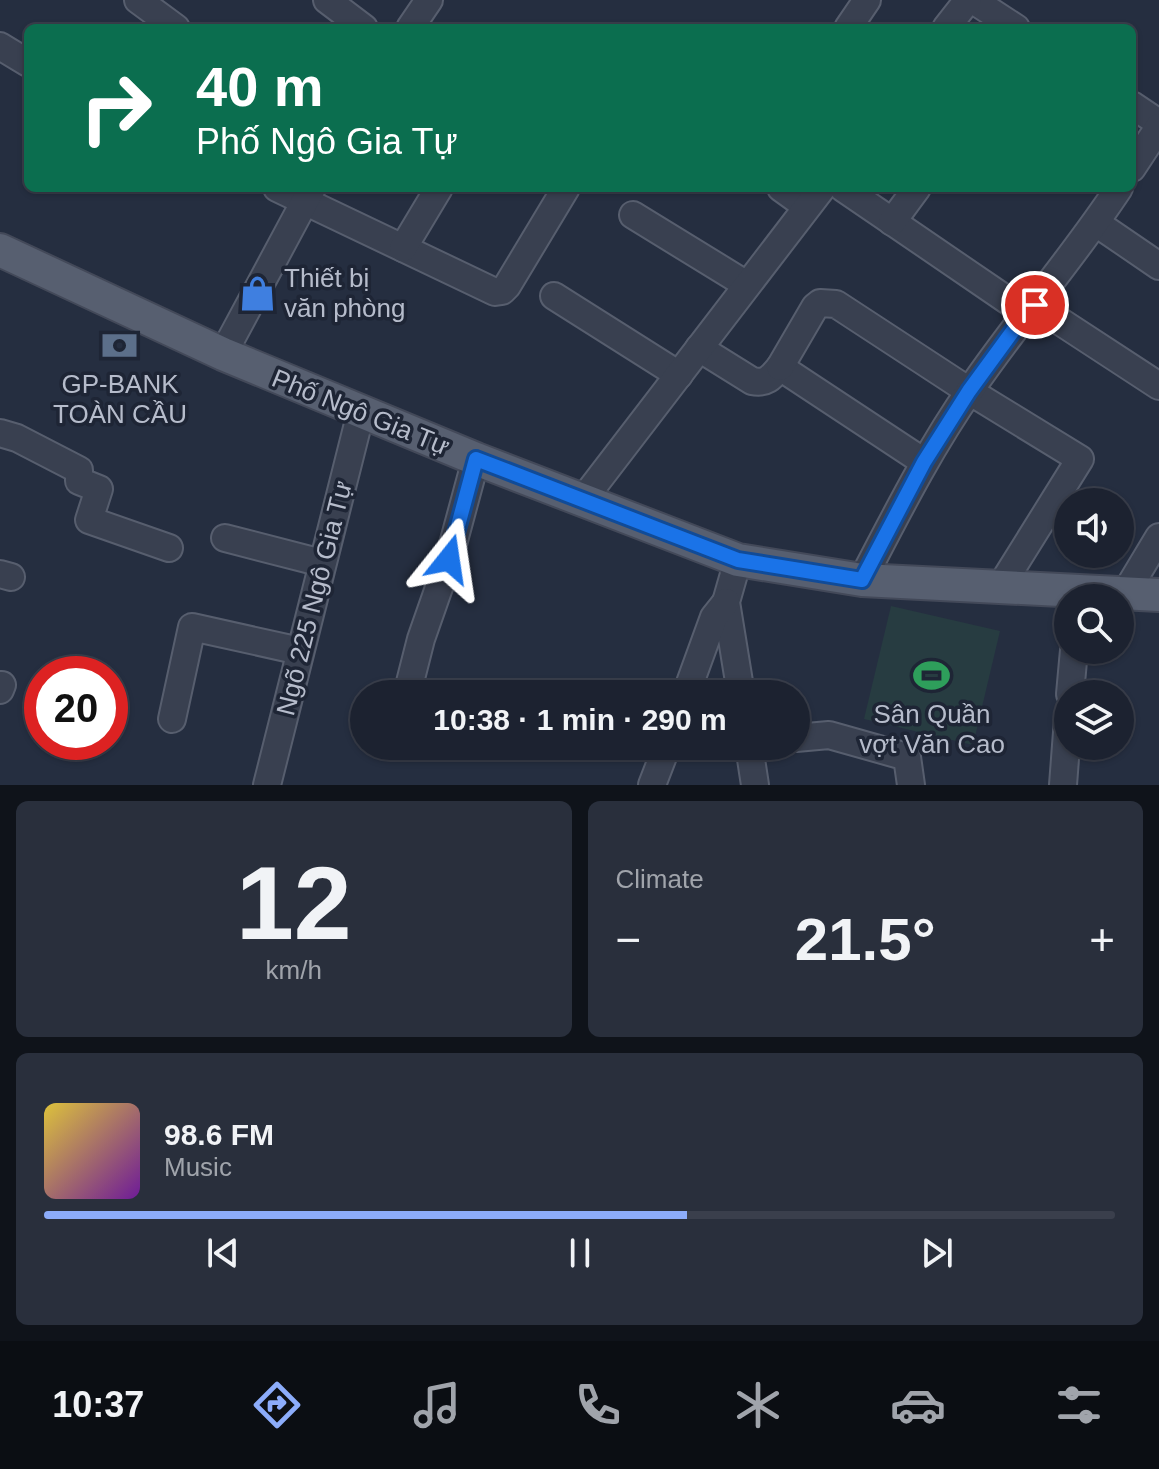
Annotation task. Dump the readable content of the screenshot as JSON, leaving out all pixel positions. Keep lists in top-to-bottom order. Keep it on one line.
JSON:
{"streets":{"main road":["Phố Ngô Gia Tự"],"street":["Ngõ 225 Ngô Gia Tự"]},"crossings":[["Phố Ngô Gia Tự","Ngõ 225 Ngô Gia Tự"]],"places":{"shop":["Thiết bị văn phòng"],"bank":["GP-BANK TOÀN CẦU"],"sports":["Sân Quần vợt Văn Cao"]},"page":{"turn":["40 m","Phố Ngô Gia Tự"],"limit":"20","trip":"10:38 · 1 min · 290 m","tile":[["12","km/h"],"Climate"],"heat":["−","21.5°","+"],"song":["98.6 FM","Music"],"tabs":"10:37"}}
